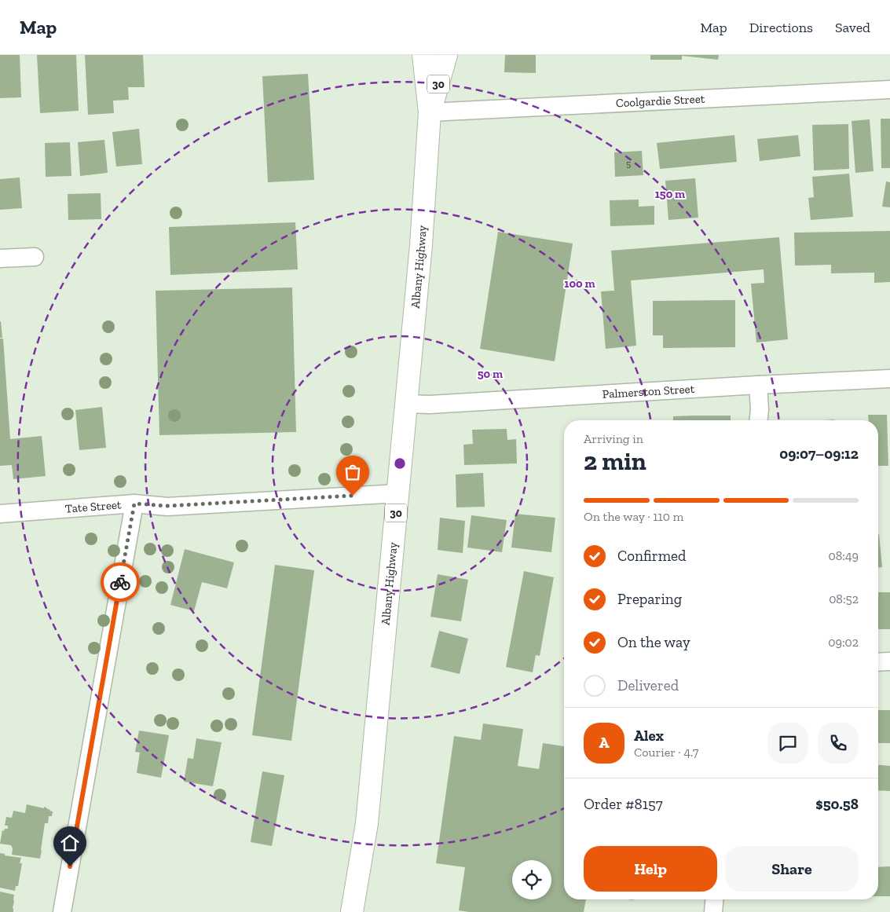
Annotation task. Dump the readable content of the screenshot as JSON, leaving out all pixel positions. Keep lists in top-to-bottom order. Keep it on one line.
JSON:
{"streets":{"highway":["30","Albany Highway"],"street":["Coolgardie Street","Palmerston Street","Tate Street"]},"crossings":[["Coolgardie Street","Albany Highway"],["Albany Highway","Palmerston Street"],["Albany Highway","Tate Street"]],"house_numbers":["5"],"page":{"header":"Map","nav":["Map","Directions","Saved"],"heading":["2 min","Arriving in","09:07–09:12"],"panel":["Alex","Courier · 4.7","Order #8157","$50.58"],"bar":"On the way · 110 m","list":[["Confirmed","08:49"],["Preparing","08:52"],["On the way","09:02"],"Delivered"],"round":"A","buttons":["Help","Share"]},"rings":["150 m","100 m","50 m"]}
